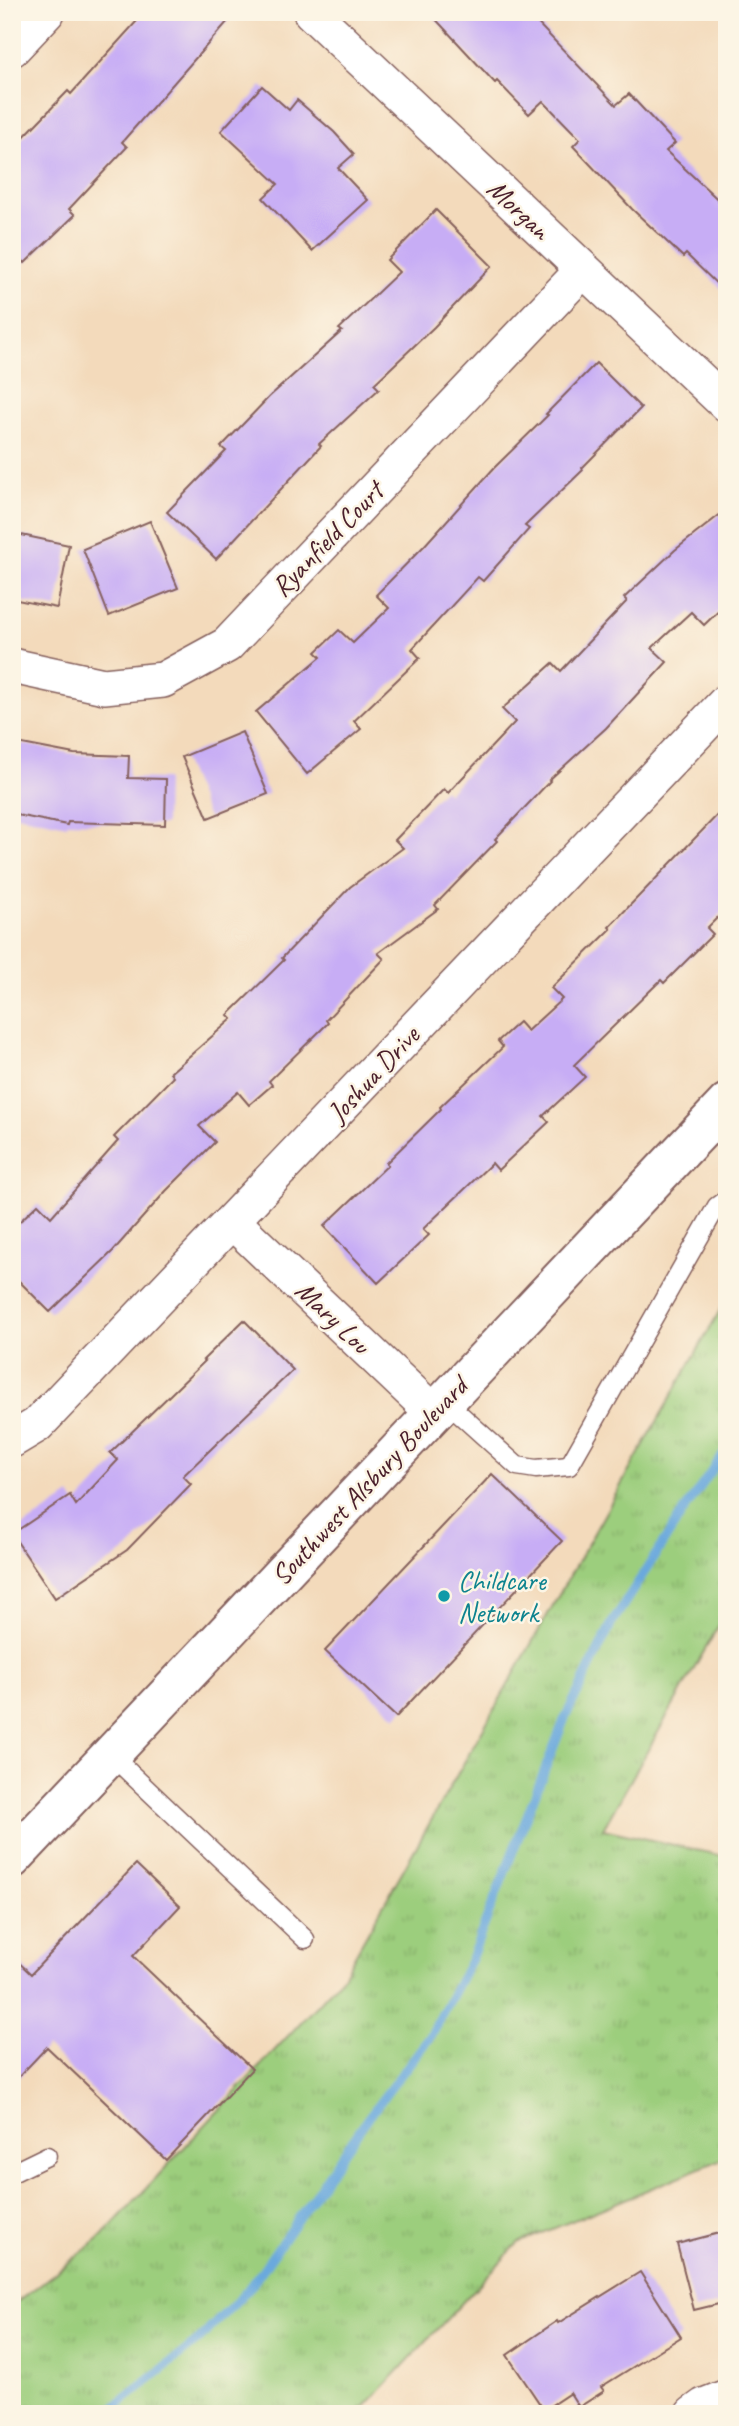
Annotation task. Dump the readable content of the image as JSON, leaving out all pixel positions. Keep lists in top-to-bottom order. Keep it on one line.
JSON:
{"streets":{"main road":["Southwest Alsbury Boulevard"],"street":["Morgan","Ryanfield Court","Joshua Drive","Mary Lou"]},"crossings":[["Morgan","Ryanfield Court"],["Joshua Drive","Mary Lou"],["Mary Lou","Southwest Alsbury Boulevard"]],"places":["Childcare Network"]}
